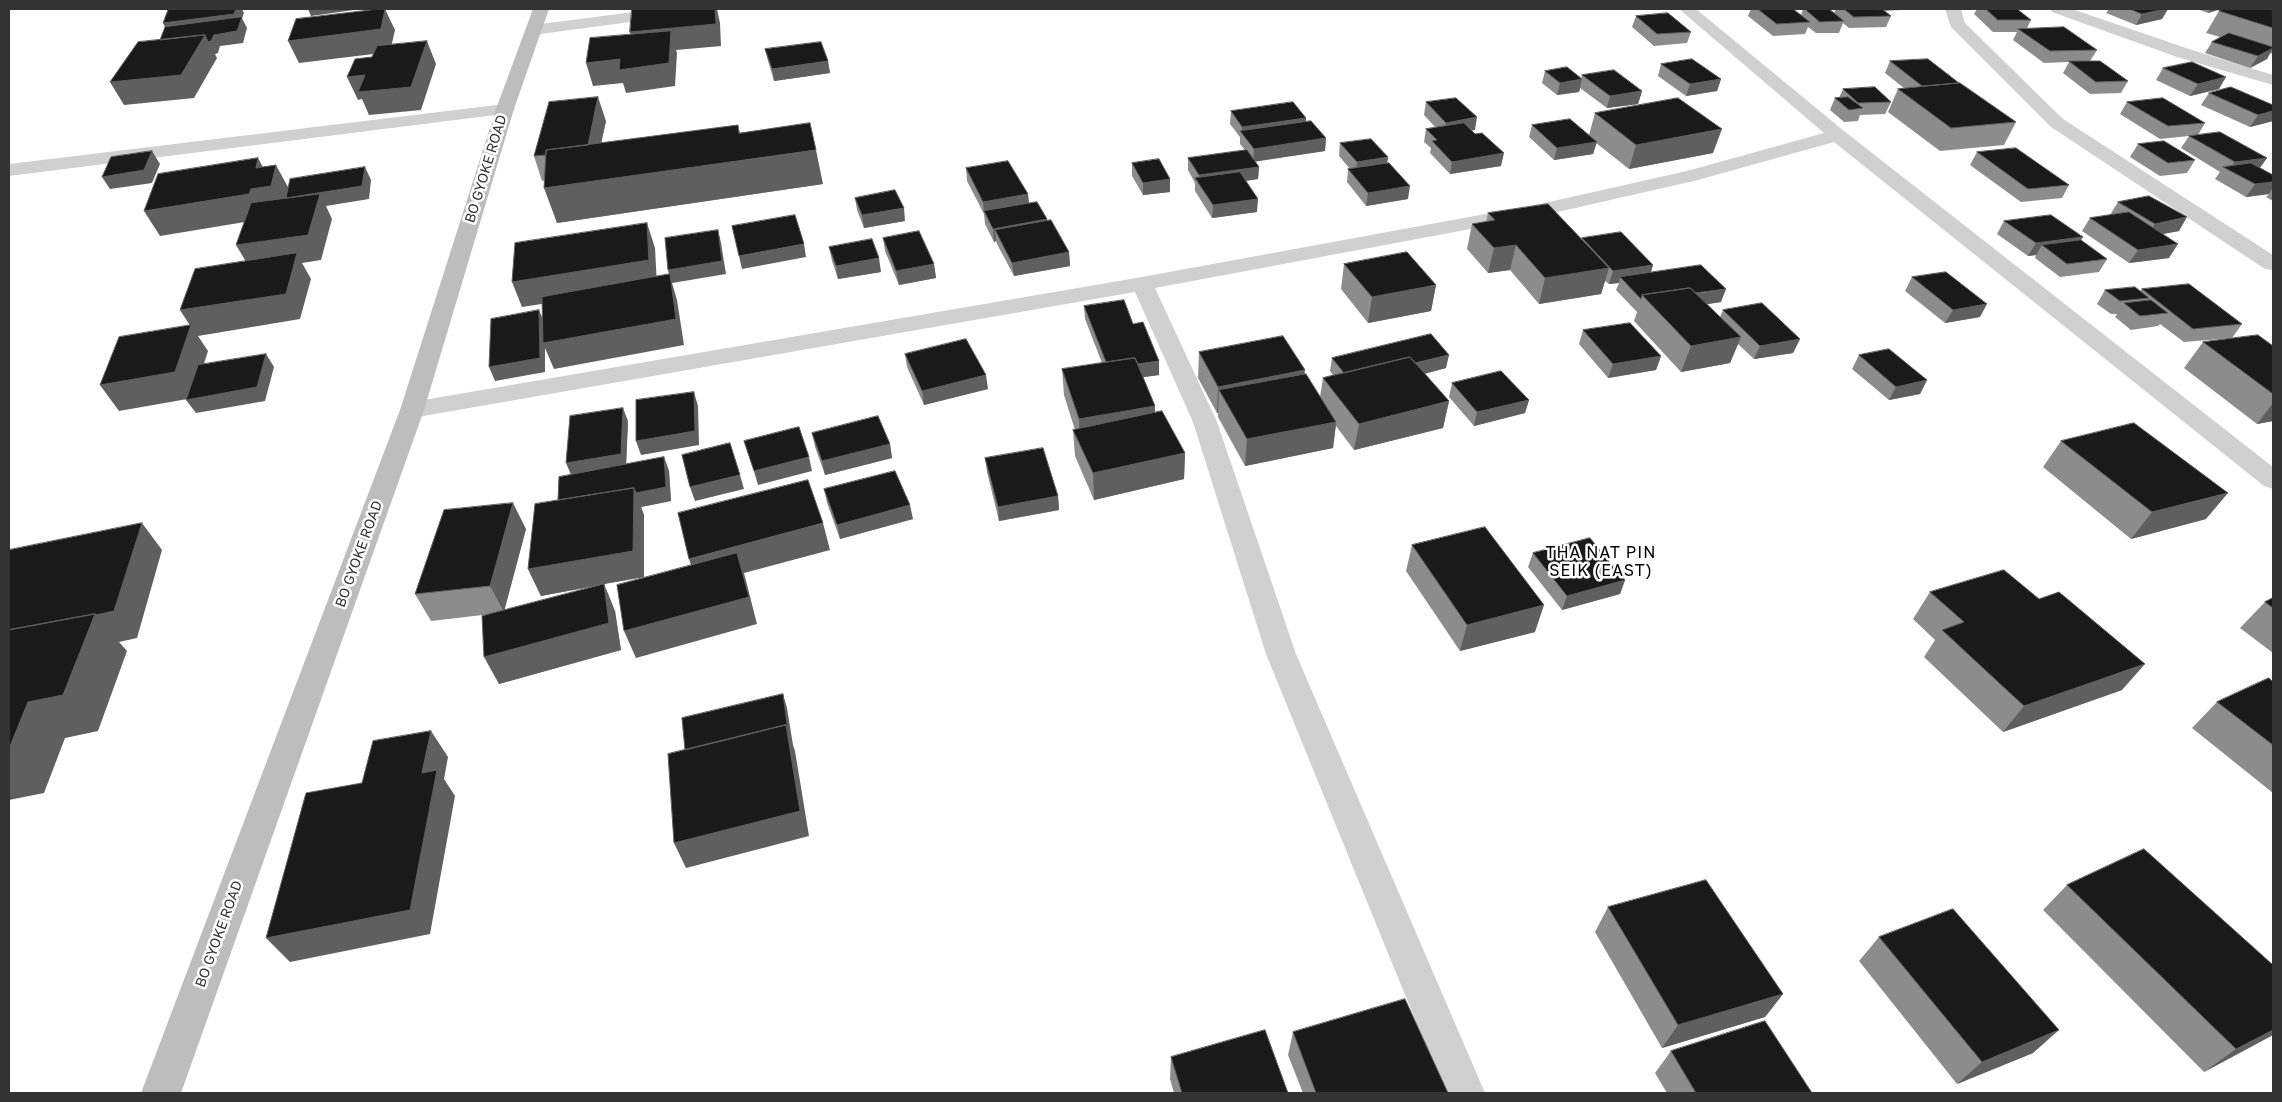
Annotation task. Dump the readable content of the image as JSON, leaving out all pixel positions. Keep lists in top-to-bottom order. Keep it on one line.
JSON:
{"streets":{"street":["BO GYOKE ROAD"]},"districts":["THA NAT PIN SEIK (EAST)"]}
